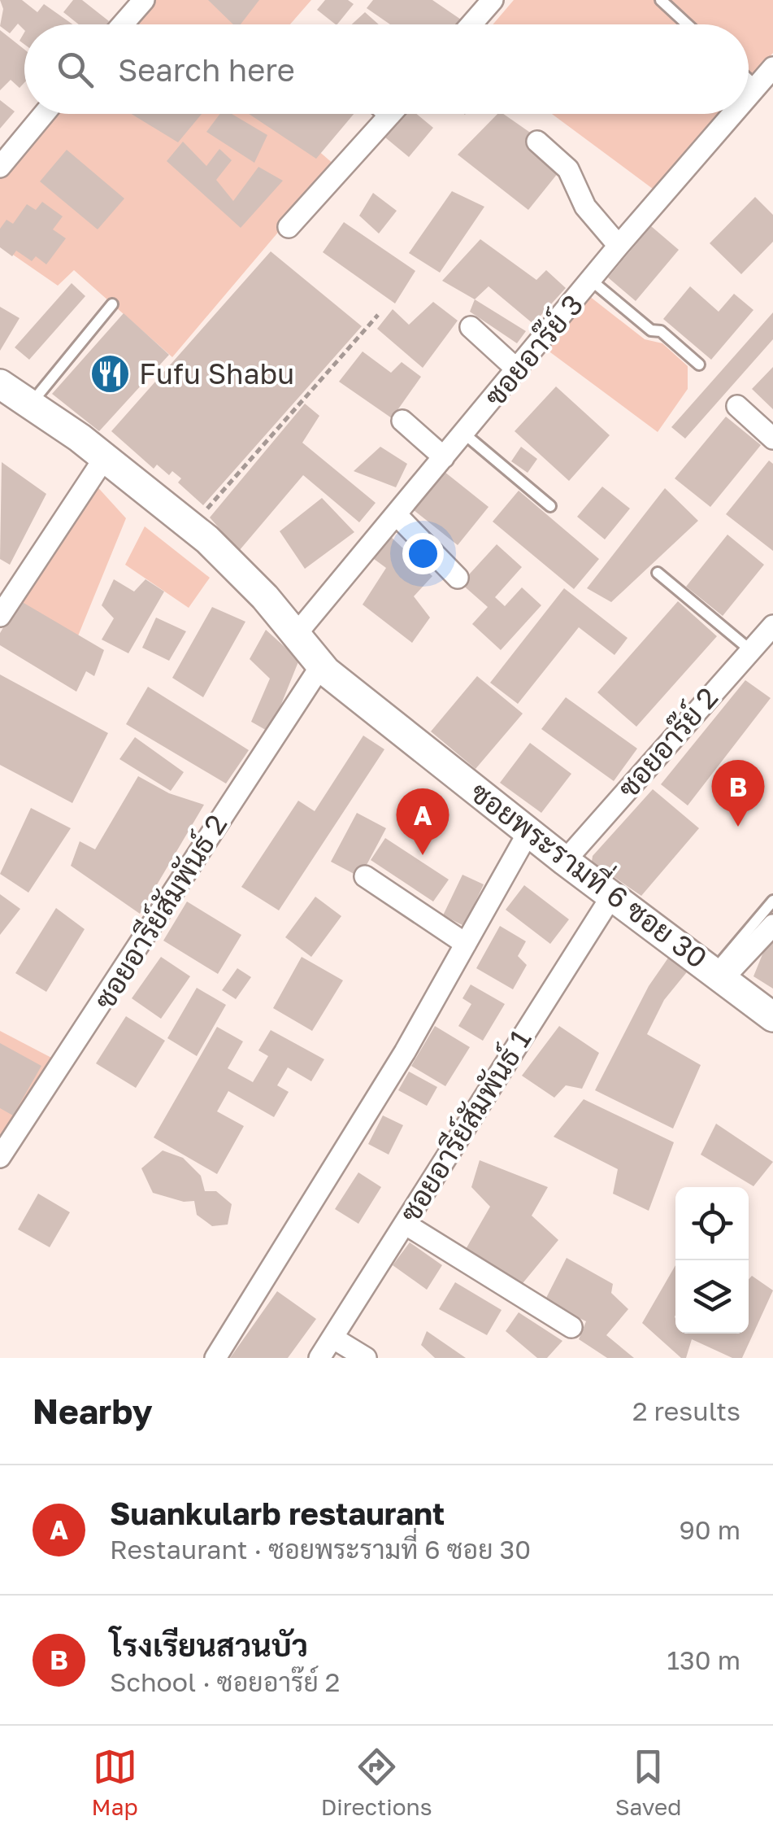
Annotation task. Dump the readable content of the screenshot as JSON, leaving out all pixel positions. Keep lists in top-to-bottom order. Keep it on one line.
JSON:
{"streets":{"street":["ซอยอาร๊ย์ 3","ซอยอาร๊ย์ 2","ซอยพระรามที่ 6 ซอย 30","ซอยอารีย์สัมพันธ์ 2","ซอยอารีย์สัมพันธ์ 1"]},"crossings":[["ซอยอาร๊ย์ 3","ซอยพระรามที่ 6 ซอย 30"],["ซอยอาร๊ย์ 2","ซอยพระรามที่ 6 ซอย 30"],["ซอยพระรามที่ 6 ซอย 30","ซอยอารีย์สัมพันธ์ 2"],["ซอยพระรามที่ 6 ซอย 30","ซอยอารีย์สัมพันธ์ 1"]],"places":{"restaurant":["Fufu Shabu"]},"page":{"search":"Search here","pins":["B","A"],"heading":["Nearby","2 results"],"list":[{"mark":"A","name":"Suankularb restaurant","note":"Restaurant · ซอยพระรามที่ 6 ซอย 30","value":"90 m"},{"mark":"B","name":"โรงเรียนสวนบัว","note":"School · ซอยอาร๊ย์ 2","value":"130 m"}],"nav":["Map","Directions","Saved"]}}
